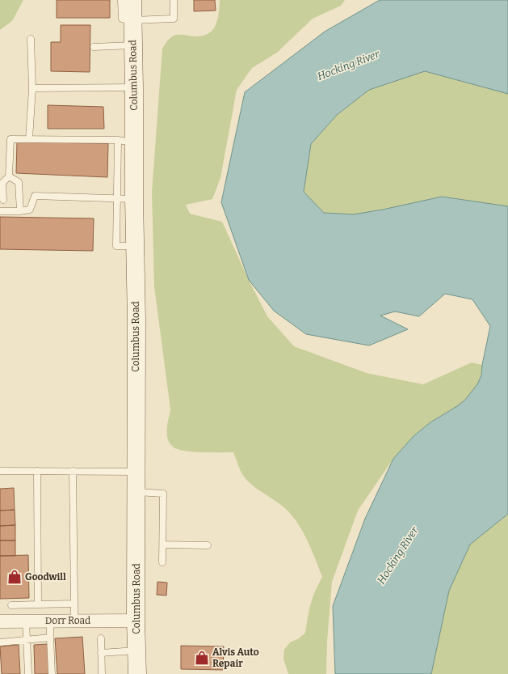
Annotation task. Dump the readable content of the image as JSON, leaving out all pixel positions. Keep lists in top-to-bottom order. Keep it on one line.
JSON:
{"streets":{"main road":["Columbus Road"],"street":["Dorr Road"]},"crossings":[["Columbus Road","Dorr Road"]],"water":["Hocking River"],"places":{"shop":["Goodwill","Alvis Auto Repair"]}}
